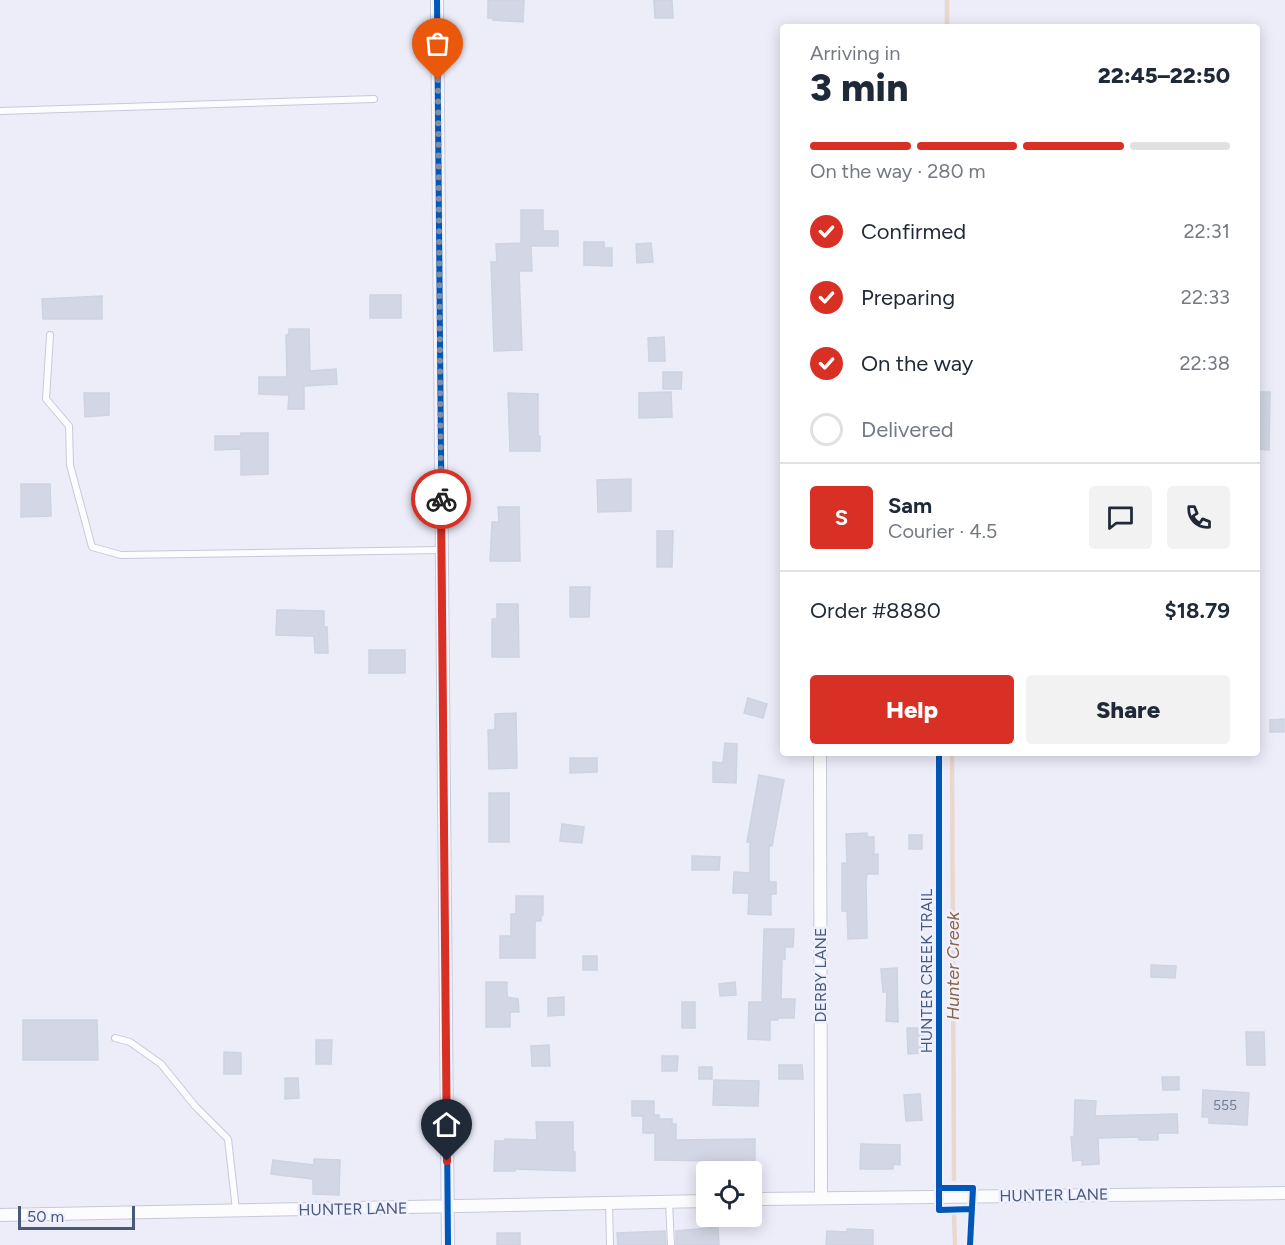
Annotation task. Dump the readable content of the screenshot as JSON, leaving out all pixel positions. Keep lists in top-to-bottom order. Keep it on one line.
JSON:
{"streets":{"street":["DERBY LANE","HUNTER LANE"],"cycle path":["HUNTER CREEK TRAIL"]},"crossings":[["DERBY LANE","HUNTER LANE"]],"water":["Hunter Creek"],"house_numbers":["555"],"scale_bar":"50 m","page":{"heading":["3 min","Arriving in","22:45–22:50"],"panel":["Sam","Courier · 4.5","Order #8880","$18.79"],"bar":"On the way · 280 m","list":[["Confirmed","22:31"],["Preparing","22:33"],["On the way","22:38"],"Delivered"],"round":"S","buttons":["Help","Share"],"scale":"50 m"}}
